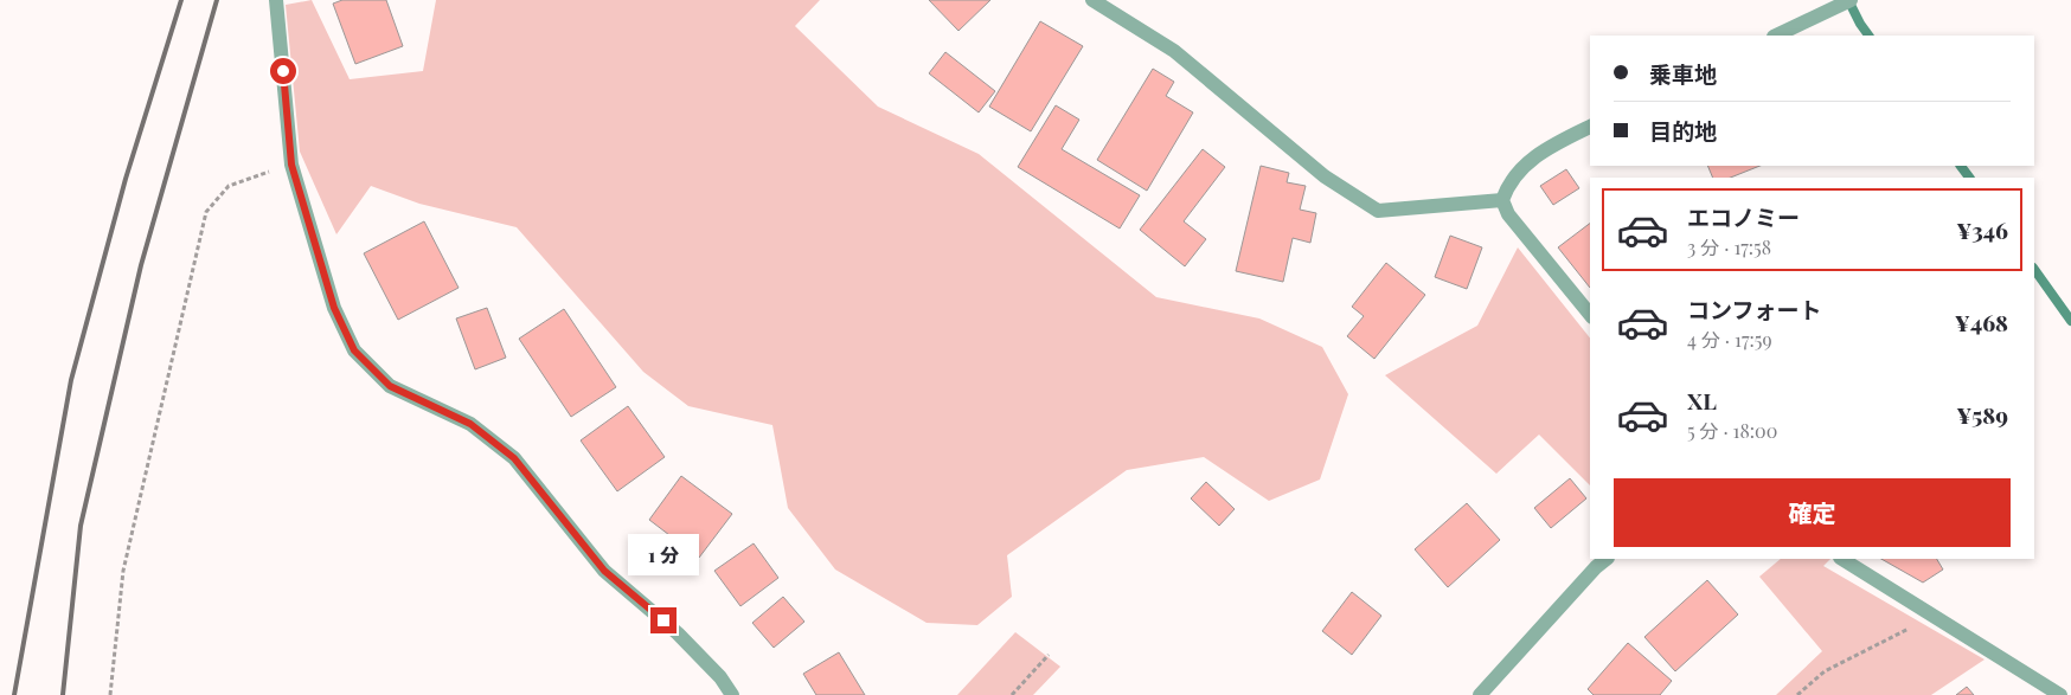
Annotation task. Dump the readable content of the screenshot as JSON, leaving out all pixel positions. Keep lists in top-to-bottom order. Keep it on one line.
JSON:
{"page":{"banner":["乗車地","目的地"],"list":[{"name":"エコノミー","note":"3 分 · 17:58","value":"¥346"},{"name":"コンフォート","note":"4 分 · 17:59","value":"¥468"},{"name":"XL","note":"5 分 · 18:00","value":"¥589"}],"buttons":"確定","bubble":"1 分"}}
